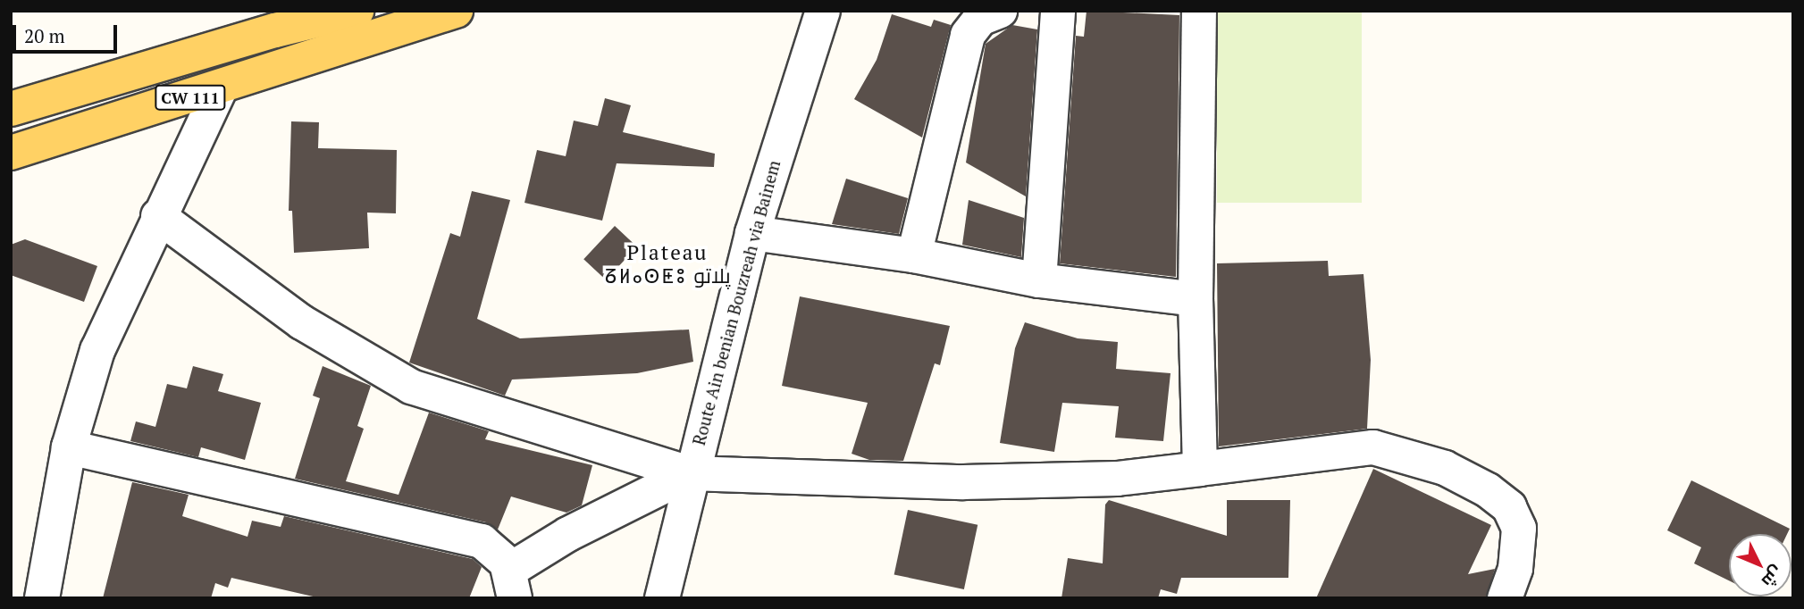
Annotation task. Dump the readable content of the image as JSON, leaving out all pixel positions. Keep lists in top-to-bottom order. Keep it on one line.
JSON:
{"streets":{"main road":["CW 111"],"street":["Route Ain benian Bouzreah via Bainem"]},"districts":["Plateau ⵒⵍⴰⵙⵟⵓ پلاتو"],"scale_bar":"20 m","north":"bottom right"}
